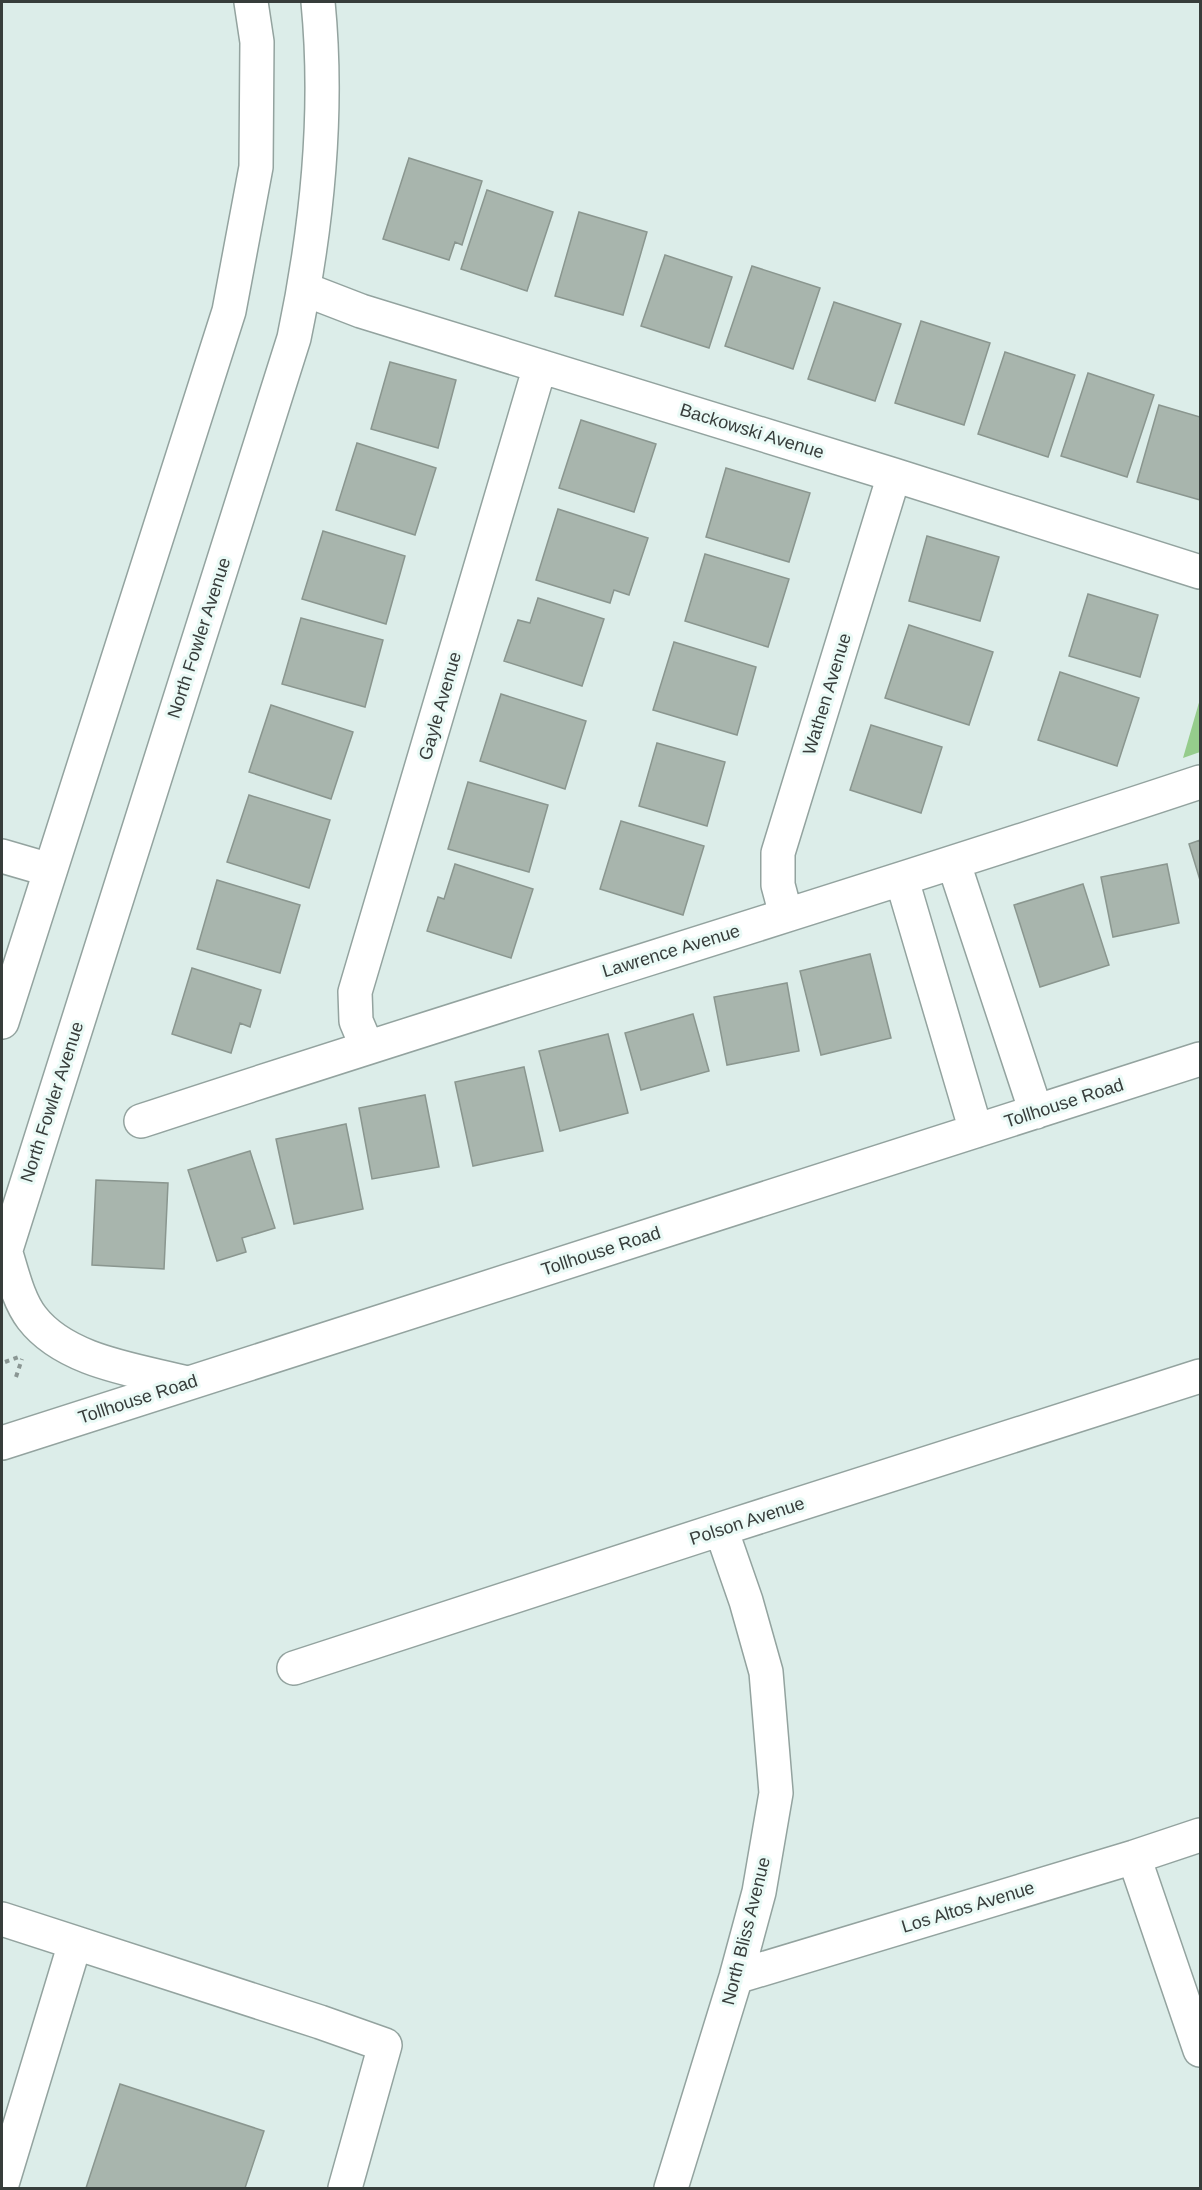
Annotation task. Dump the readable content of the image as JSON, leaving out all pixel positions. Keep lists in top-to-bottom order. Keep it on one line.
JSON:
{"streets":{"street":["Backowski Avenue","North Fowler Avenue","Wathen Avenue","Gayle Avenue","Lawrence Avenue","Tollhouse Road","Polson Avenue","Los Altos Avenue","North Bliss Avenue"]},"crossings":[["Backowski Avenue","North Fowler Avenue"],["Backowski Avenue","Wathen Avenue"],["Backowski Avenue","Gayle Avenue"],["Wathen Avenue","Lawrence Avenue"],["Gayle Avenue","Lawrence Avenue"],["Polson Avenue","North Bliss Avenue"],["Los Altos Avenue","North Bliss Avenue"]]}
